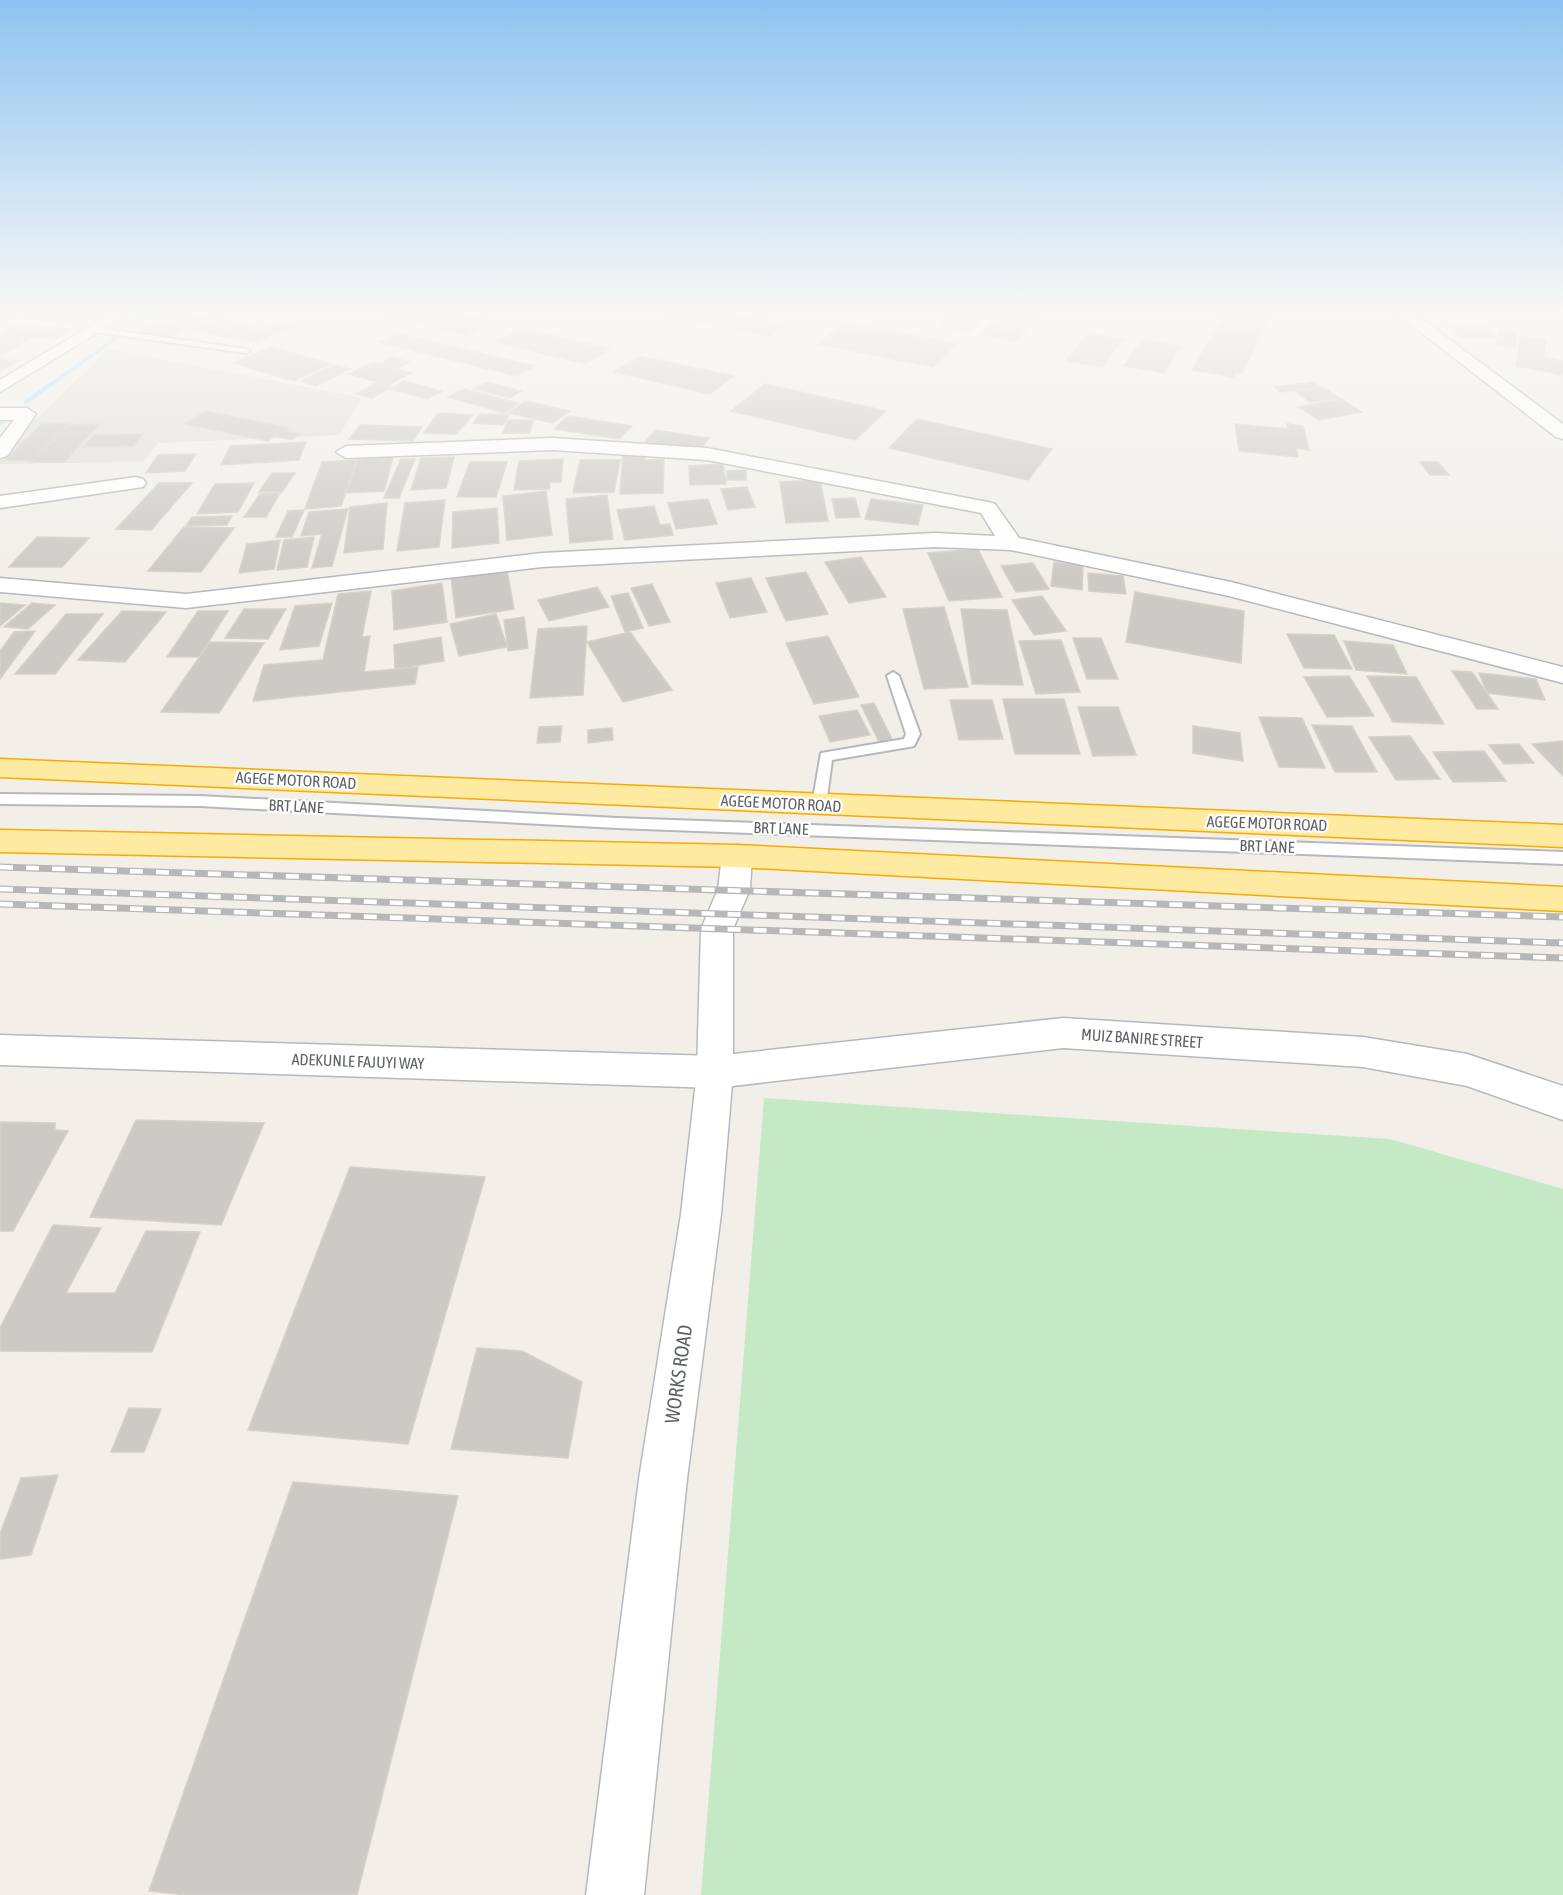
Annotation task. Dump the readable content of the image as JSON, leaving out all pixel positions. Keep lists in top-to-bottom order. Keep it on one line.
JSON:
{"streets":{"highway":["AGEGE MOTOR ROAD"],"street":["MUIZ BANIRE STREET","ADEKUNLE FAJUYI WAY","WORKS ROAD"],"lane":["BRT LANE"]},"crossings":[["MUIZ BANIRE STREET","ADEKUNLE FAJUYI WAY"],["MUIZ BANIRE STREET","WORKS ROAD"],["ADEKUNLE FAJUYI WAY","WORKS ROAD"]]}
